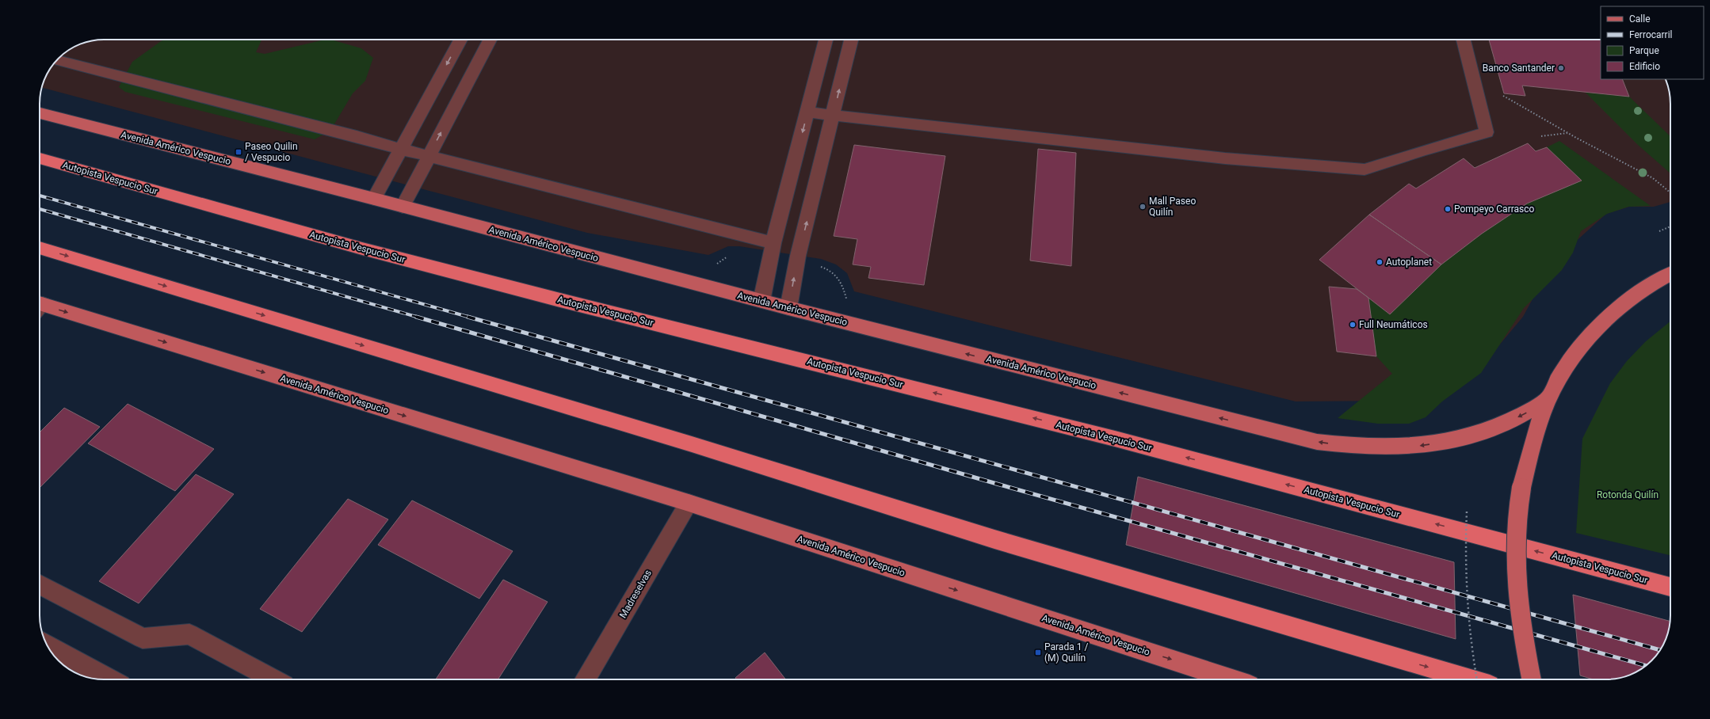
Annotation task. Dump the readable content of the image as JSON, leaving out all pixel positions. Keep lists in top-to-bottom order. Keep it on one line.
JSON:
{"streets":{"highway":["Autopista Vespucio Sur"],"main road":["Avenida Américo Vespucio"],"street":["Madreselvas"]},"crossings":[["Avenida Américo Vespucio","Madreselvas"]],"parks":["Rotonda Quilín"],"places":{"other":["Banco Santander","Mall Paseo Quilín","Pompeyo Carrasco","Autoplanet","Full Neumáticos"],"transit":["Paseo Quilin / Vespucio","Parada 1 / (M) Quilín"]},"legend":["Calle","Ferrocarril","Parque","Edificio"]}
